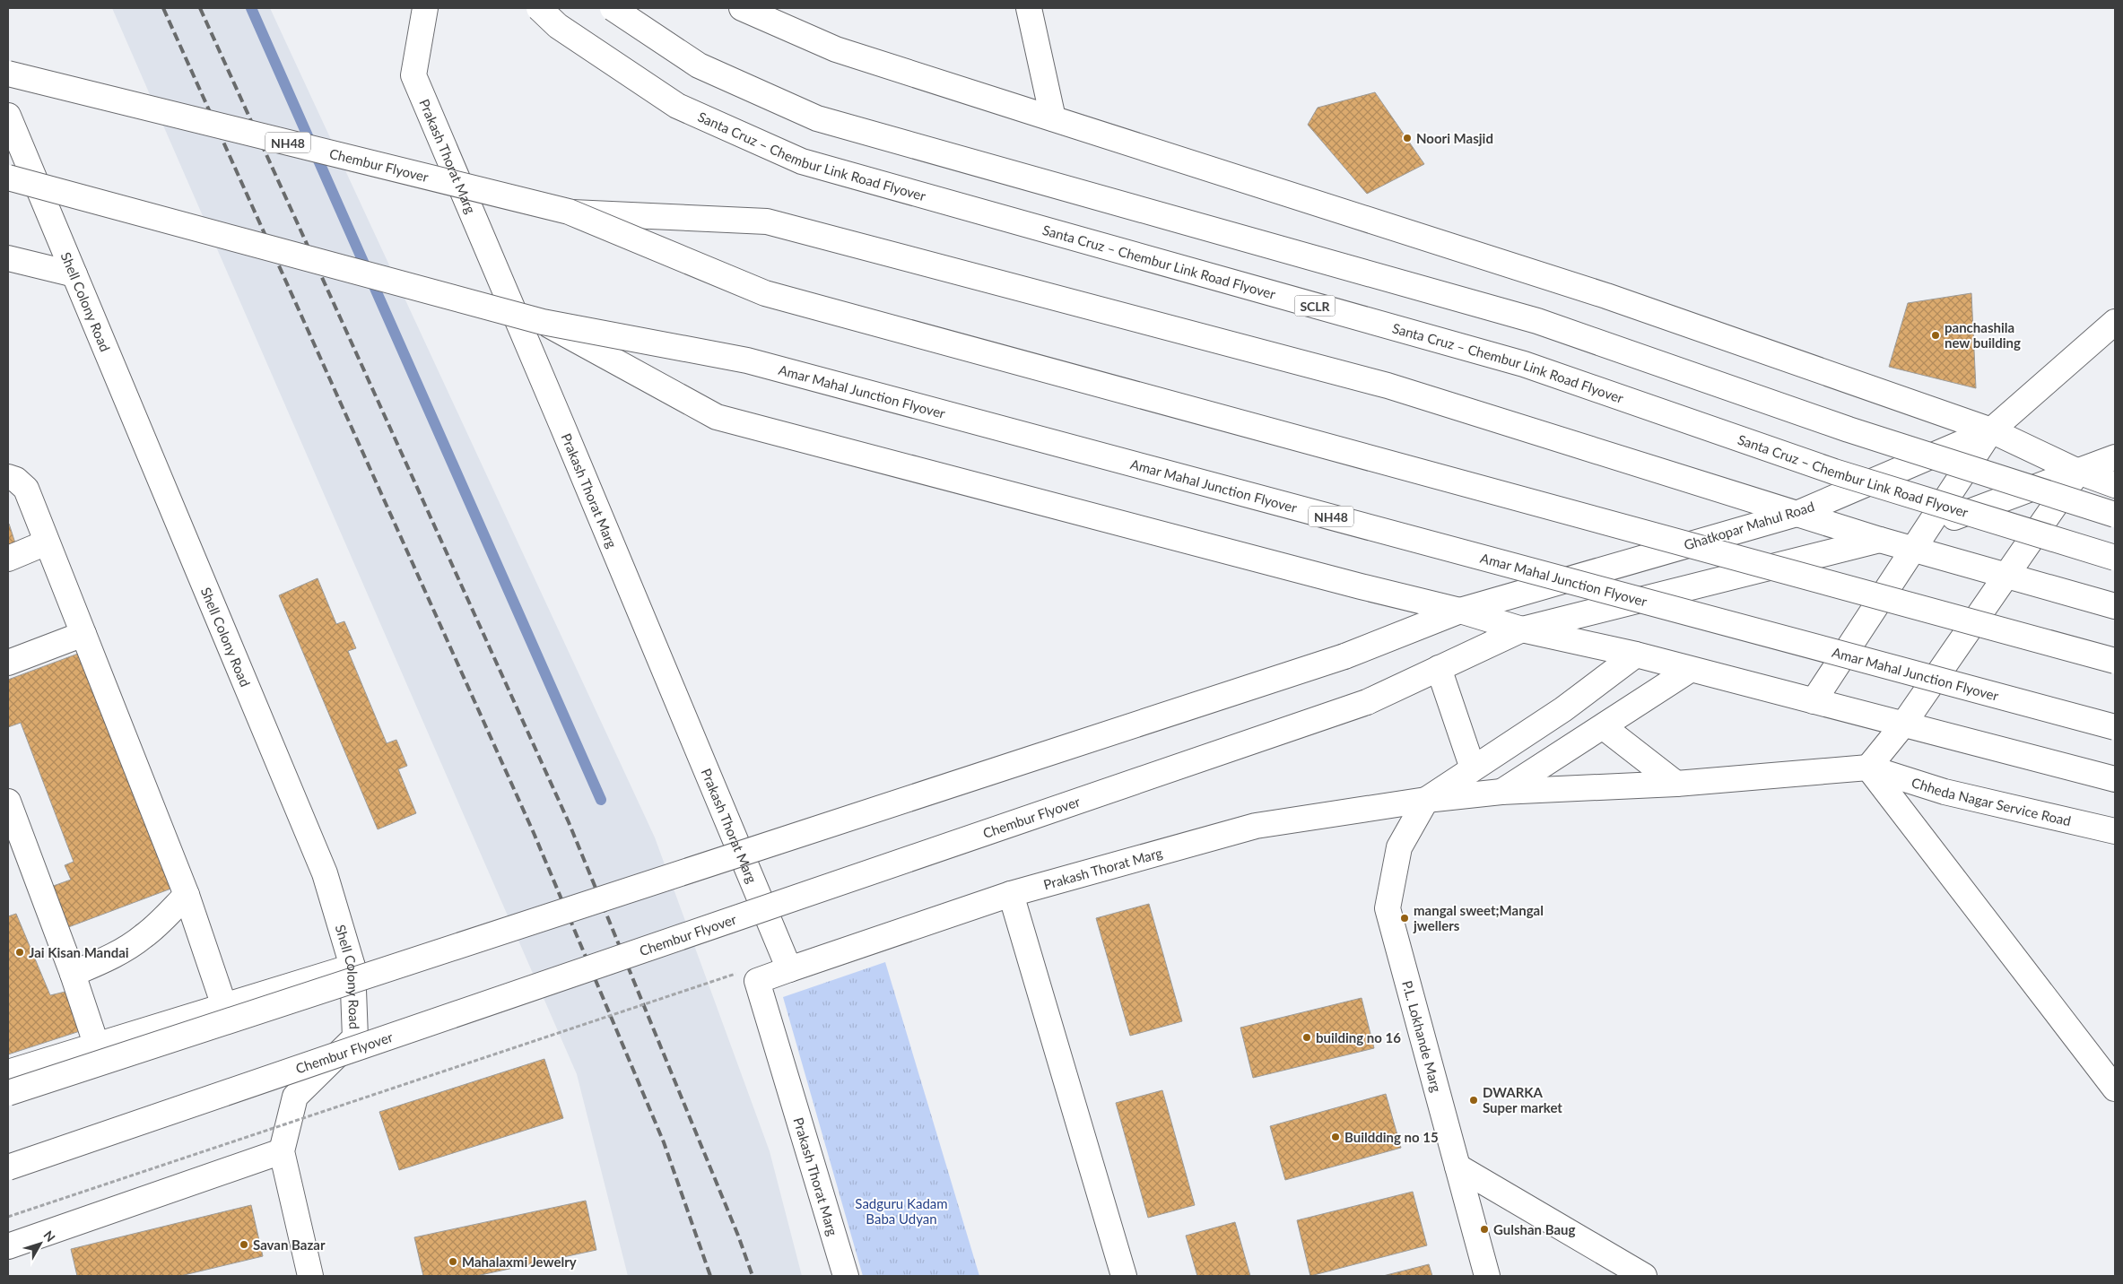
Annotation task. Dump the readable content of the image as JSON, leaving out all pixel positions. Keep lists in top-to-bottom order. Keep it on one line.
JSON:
{"streets":{"main road":["NH48","Santa Cruz – Chembur Link Road Flyover","Prakash Thorat Marg","Chembur Flyover","Shell Colony Road","SCLR","Amar Mahal Junction Flyover","Ghatkopar Mahul Road","Chheda Nagar Service Road","P.L. Lokhande Marg"]},"crossings":[["NH48","Chembur Flyover"],["NH48","Amar Mahal Junction Flyover"],["Prakash Thorat Marg","Chheda Nagar Service Road"],["Prakash Thorat Marg","P.L. Lokhande Marg"]],"parks":["Sadguru Kadam Baba Udyan"],"places":["Noori Masjid","panchashila new building","mangal sweet;Mangal jwellers","Jai Kisan Mandai","building no 16","DWARKA Super market","Buildding no 15","Gulshan Baug","Savan Bazar","Mahalaxmi Jewelry"],"north":"top right"}
